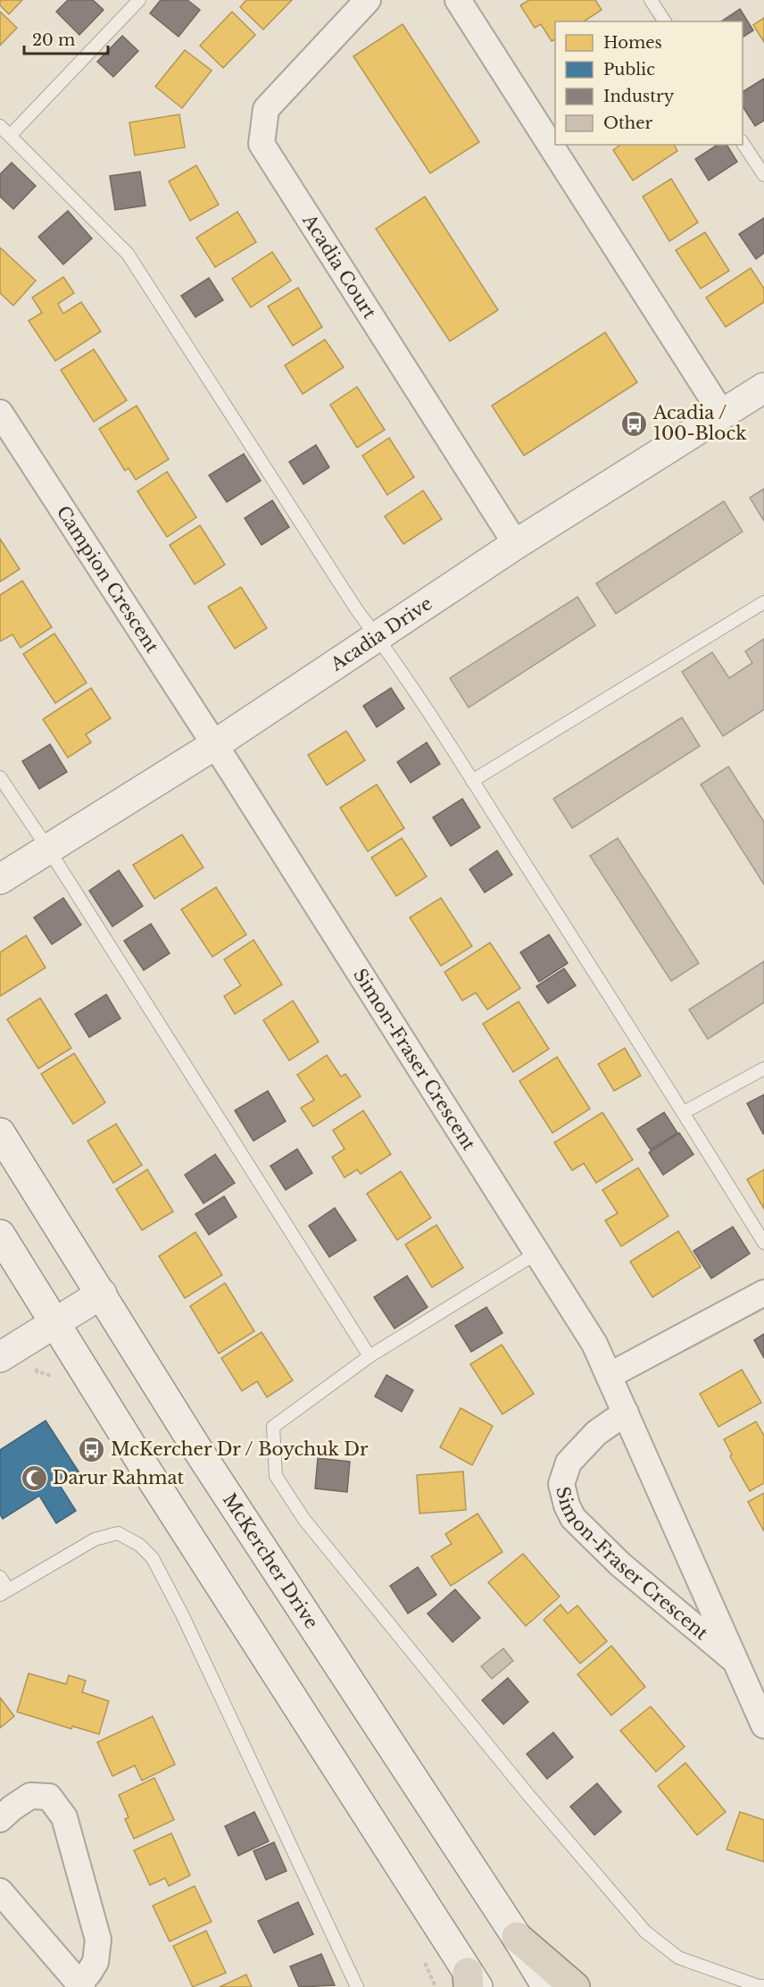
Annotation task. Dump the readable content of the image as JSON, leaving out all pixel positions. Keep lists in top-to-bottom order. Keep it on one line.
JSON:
{"streets":{"main road":["Acadia Drive","McKercher Drive"],"street":["Acadia Court","Campion Crescent","Simon-Fraser Crescent"]},"crossings":[["Acadia Court","Acadia Drive"],["Campion Crescent","Acadia Drive"],["Campion Crescent","Simon-Fraser Crescent"],["Acadia Drive","Simon-Fraser Crescent"]],"places":{"bus stop":["Acadia / 100-Block","McKercher Dr / Boychuk Dr"],"mosque":["Darur Rahmat"]},"legend":["Homes","Public","Industry","Other"],"scale_bar":"20 m"}
